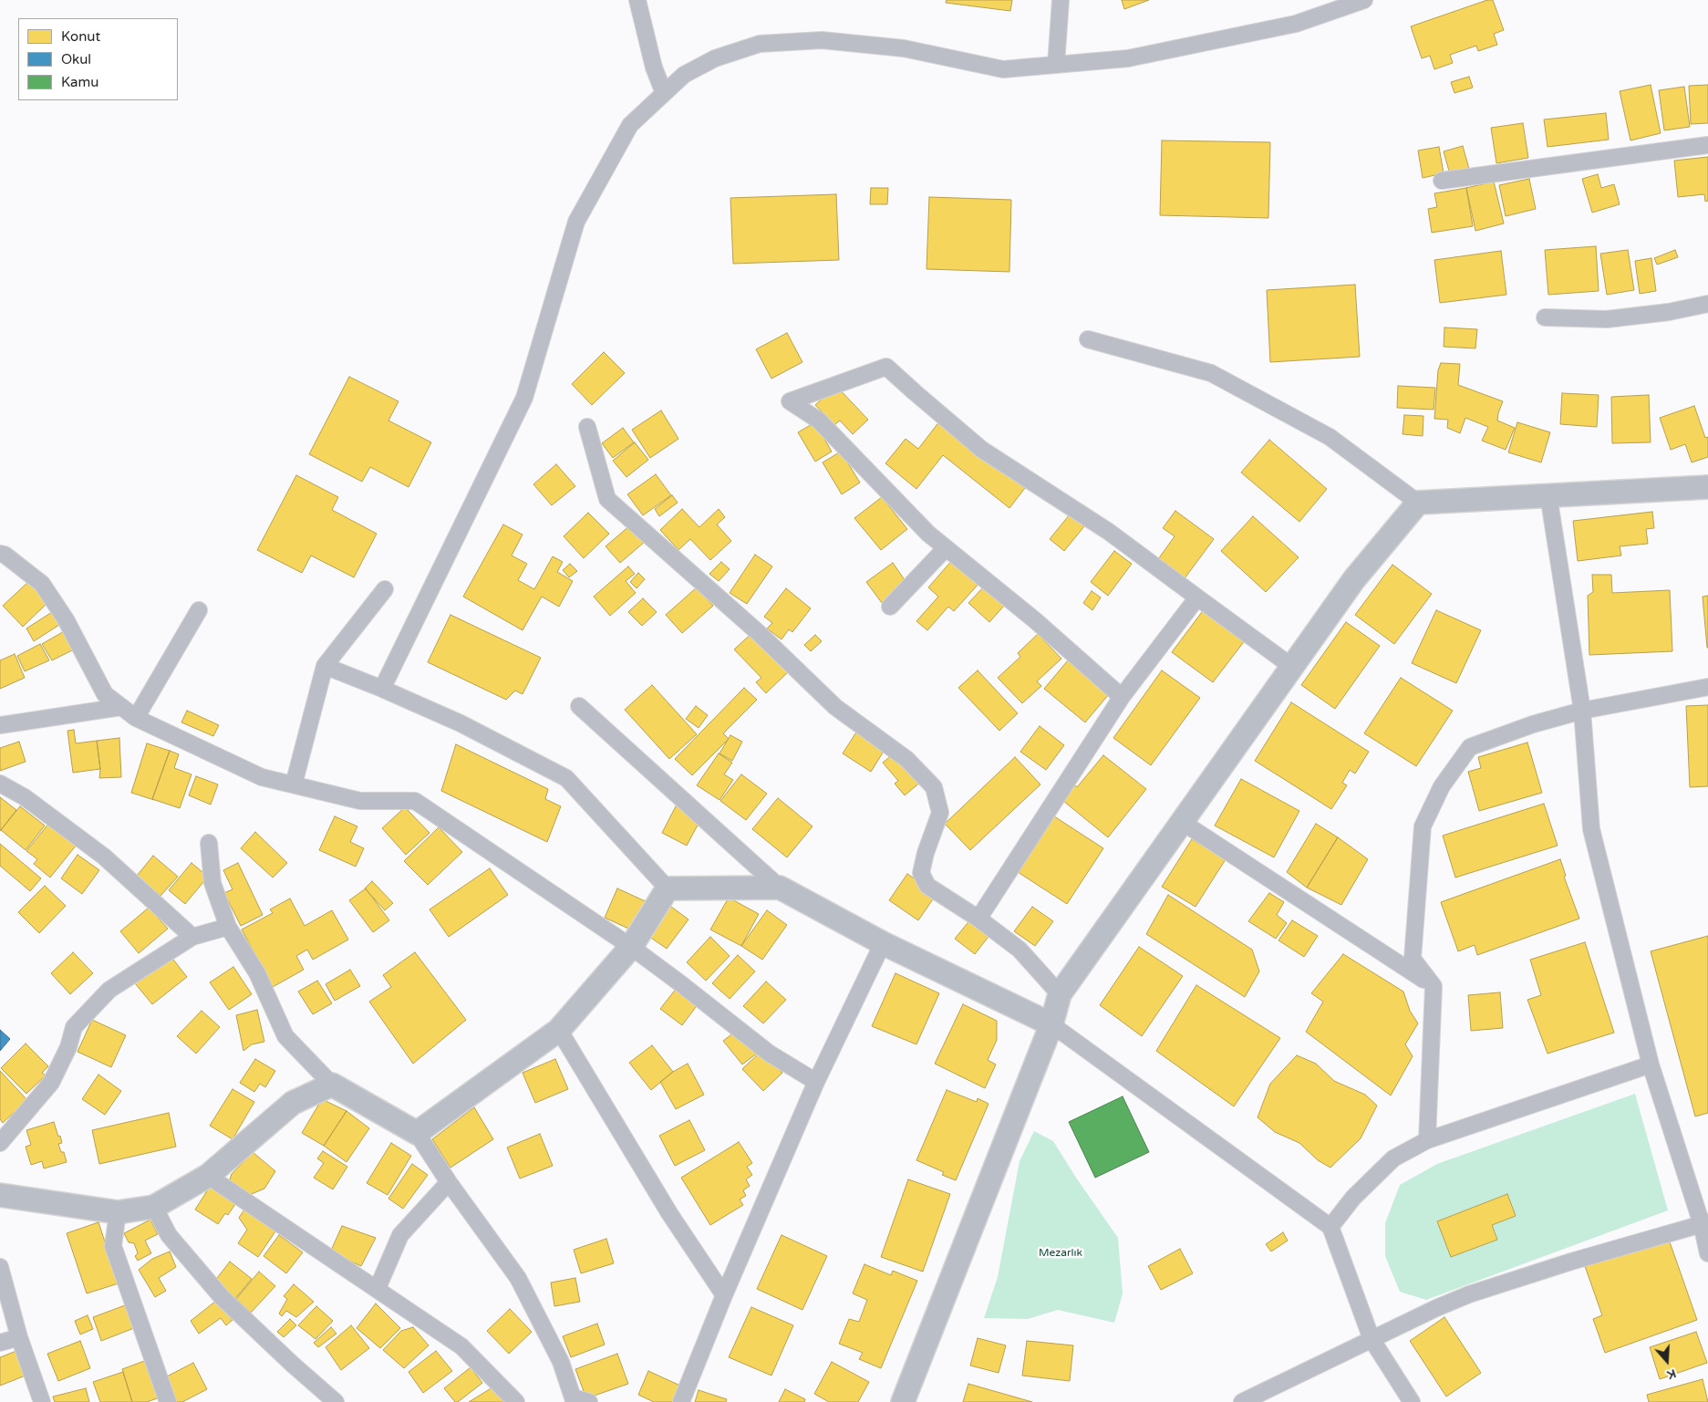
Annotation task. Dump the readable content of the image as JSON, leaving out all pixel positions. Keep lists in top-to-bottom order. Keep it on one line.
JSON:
{"parks":["Mezarlık"],"legend":["Konut","Okul","Kamu"],"north":"bottom"}
